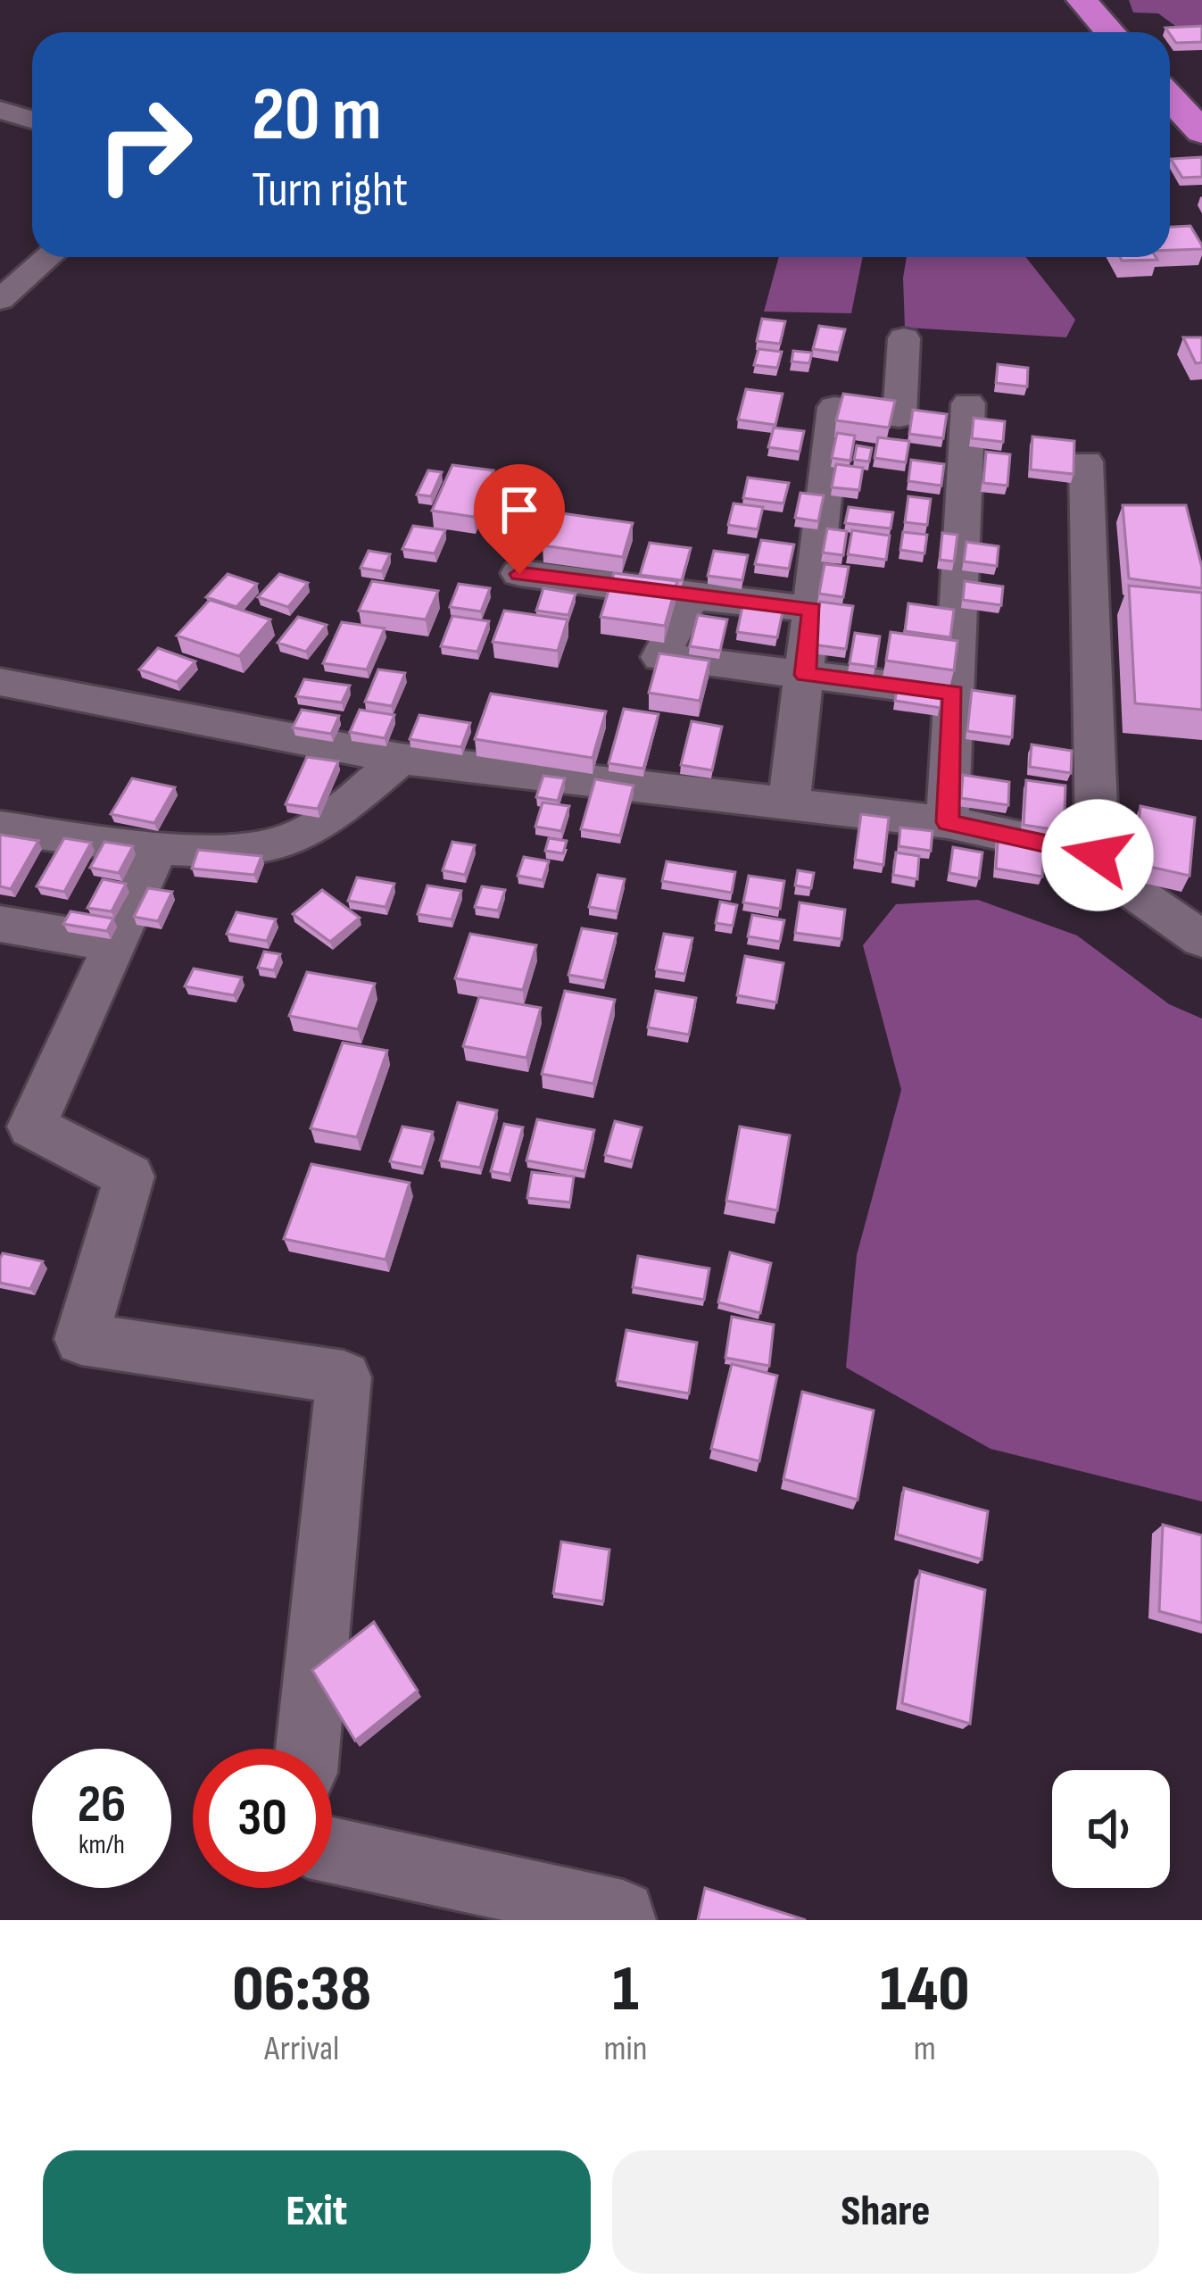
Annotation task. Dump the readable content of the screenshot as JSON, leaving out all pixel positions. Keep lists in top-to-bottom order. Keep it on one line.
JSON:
{"page":{"turn":["20 m","Turn right"],"speed":"26 km/h","limit":"30","eta":["06:38","Arrival","1","min","140","m"],"buttons":["Exit","Share"]}}
